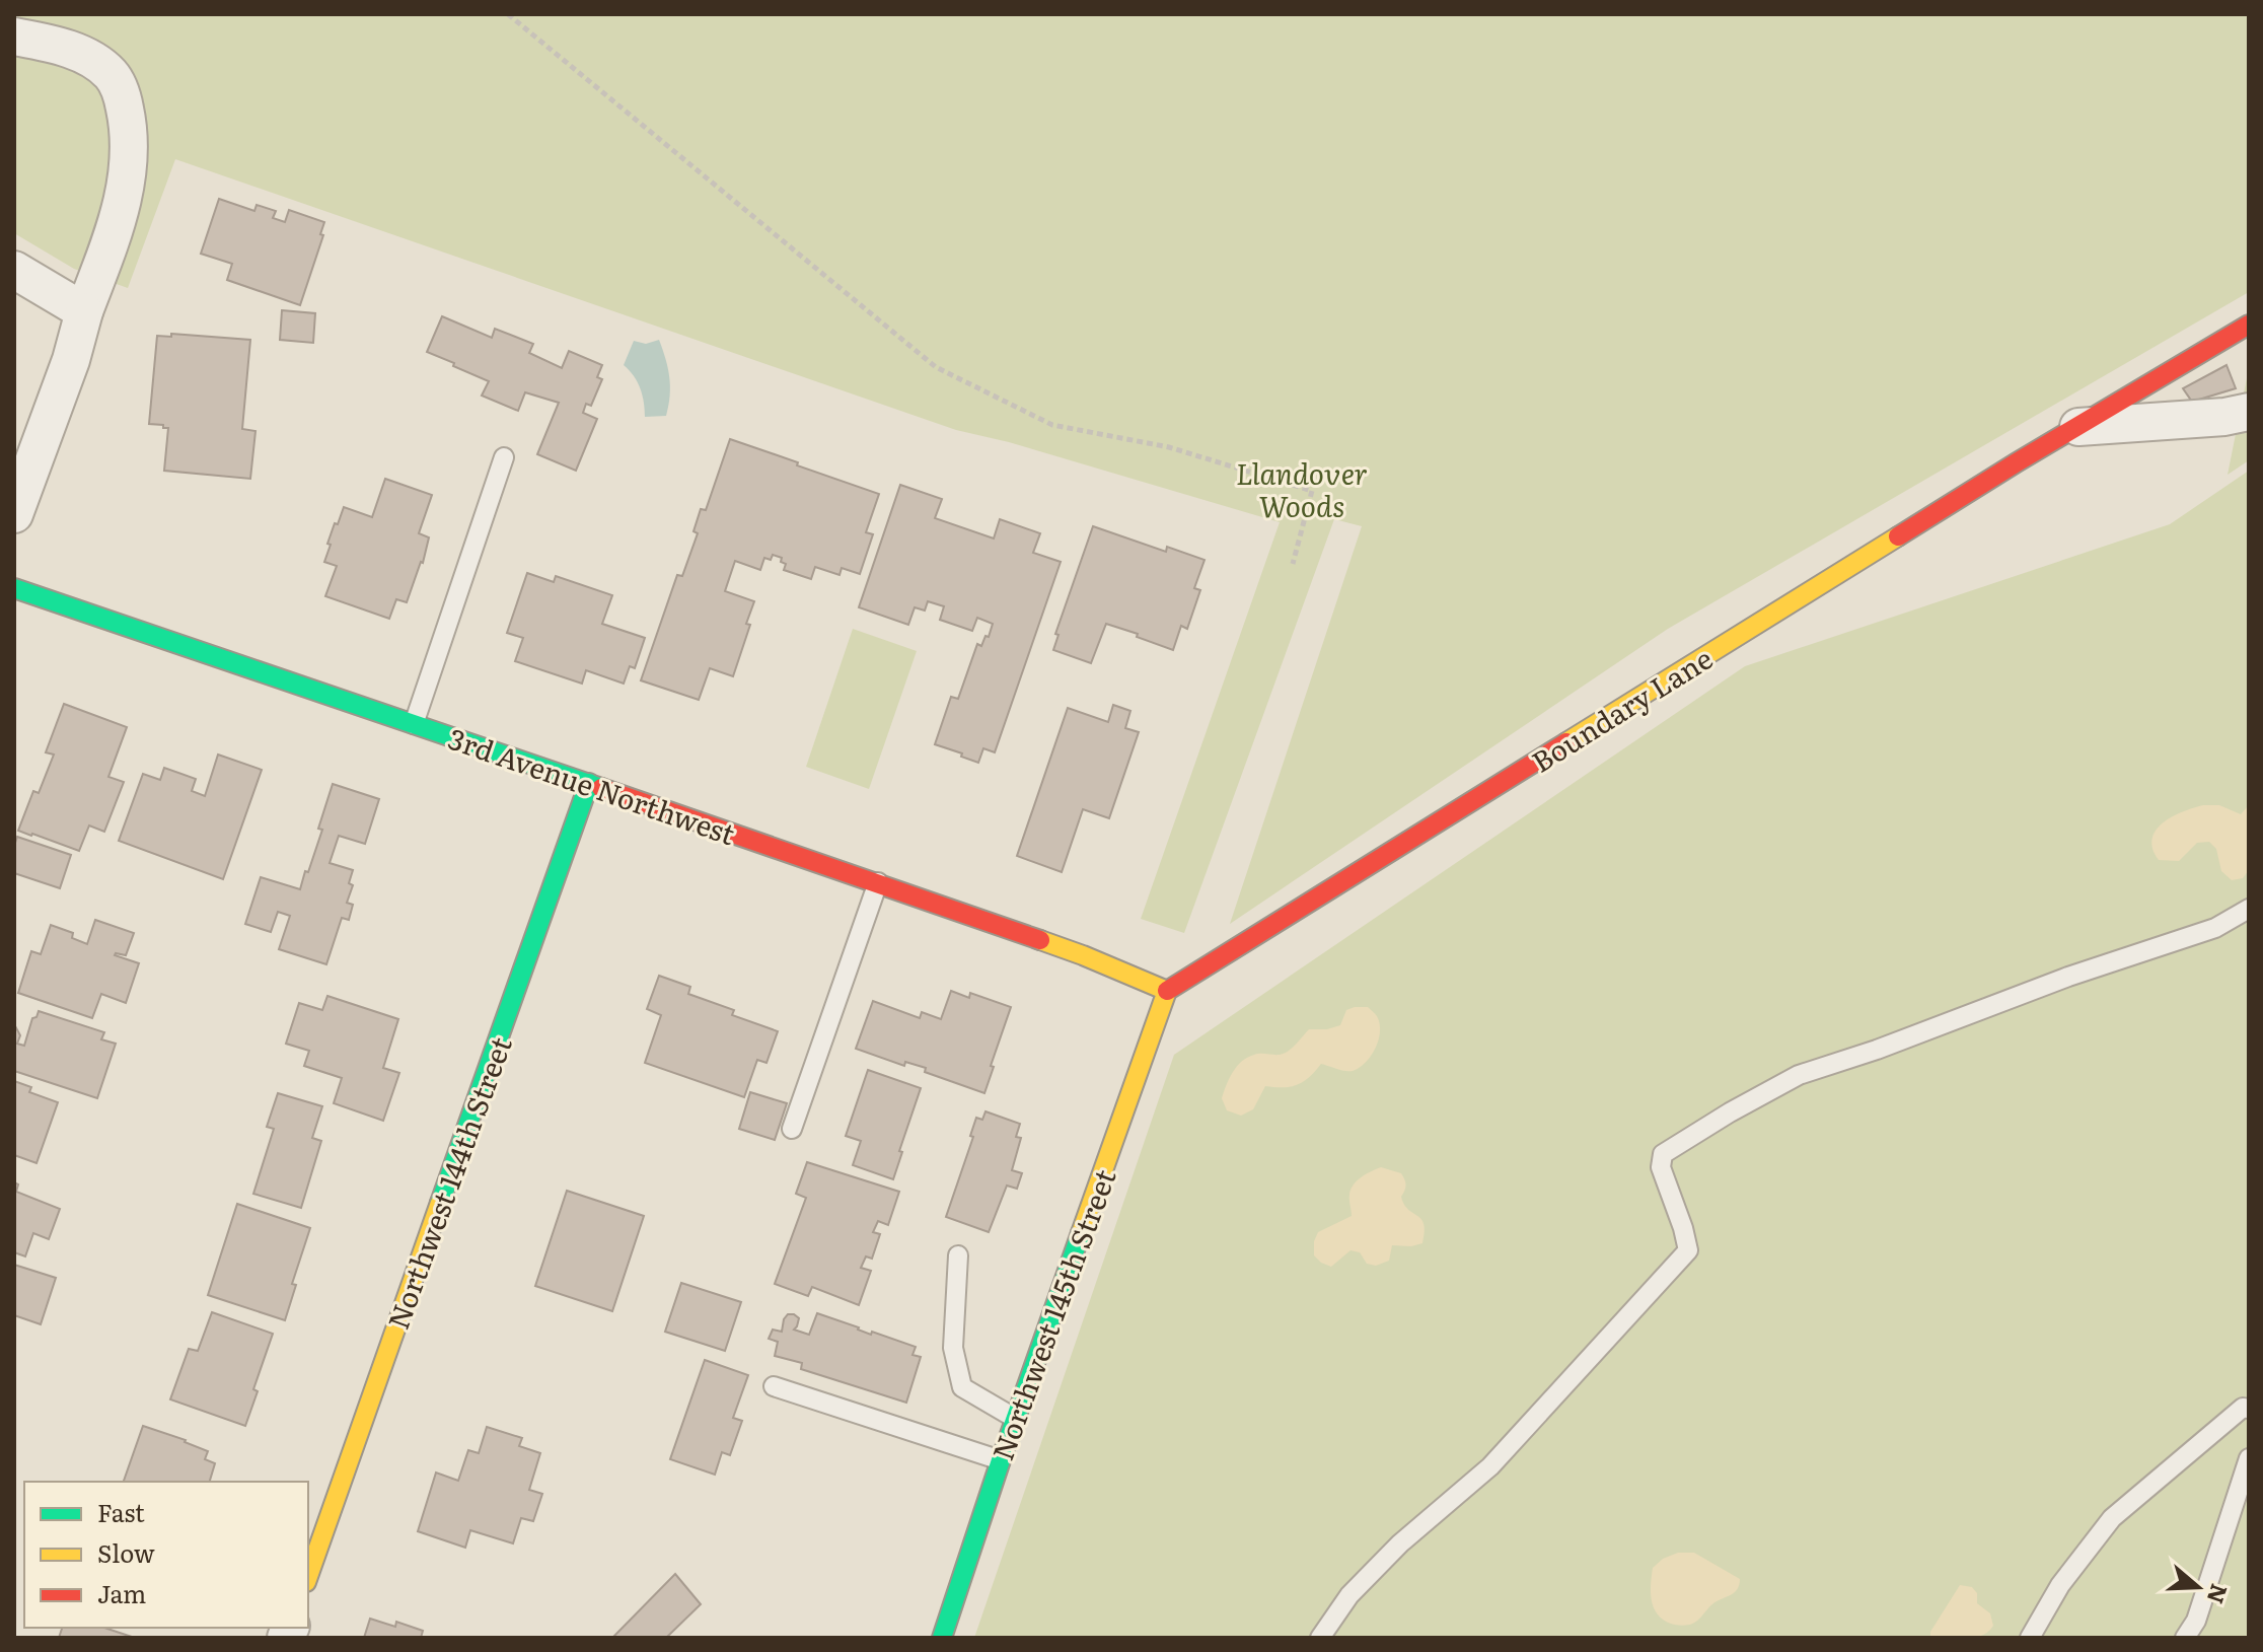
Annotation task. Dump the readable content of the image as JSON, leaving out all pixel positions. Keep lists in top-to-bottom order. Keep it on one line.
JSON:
{"streets":{"street":["Boundary Lane","3rd Avenue Northwest","Northwest 144th Street","Northwest 145th Street"]},"crossings":[["Boundary Lane","3rd Avenue Northwest"],["Boundary Lane","Northwest 145th Street"],["3rd Avenue Northwest","Northwest 144th Street"],["3rd Avenue Northwest","Northwest 145th Street"]],"parks":["Llandover Woods"],"legend":["Fast","Slow","Jam"],"north":"right"}
